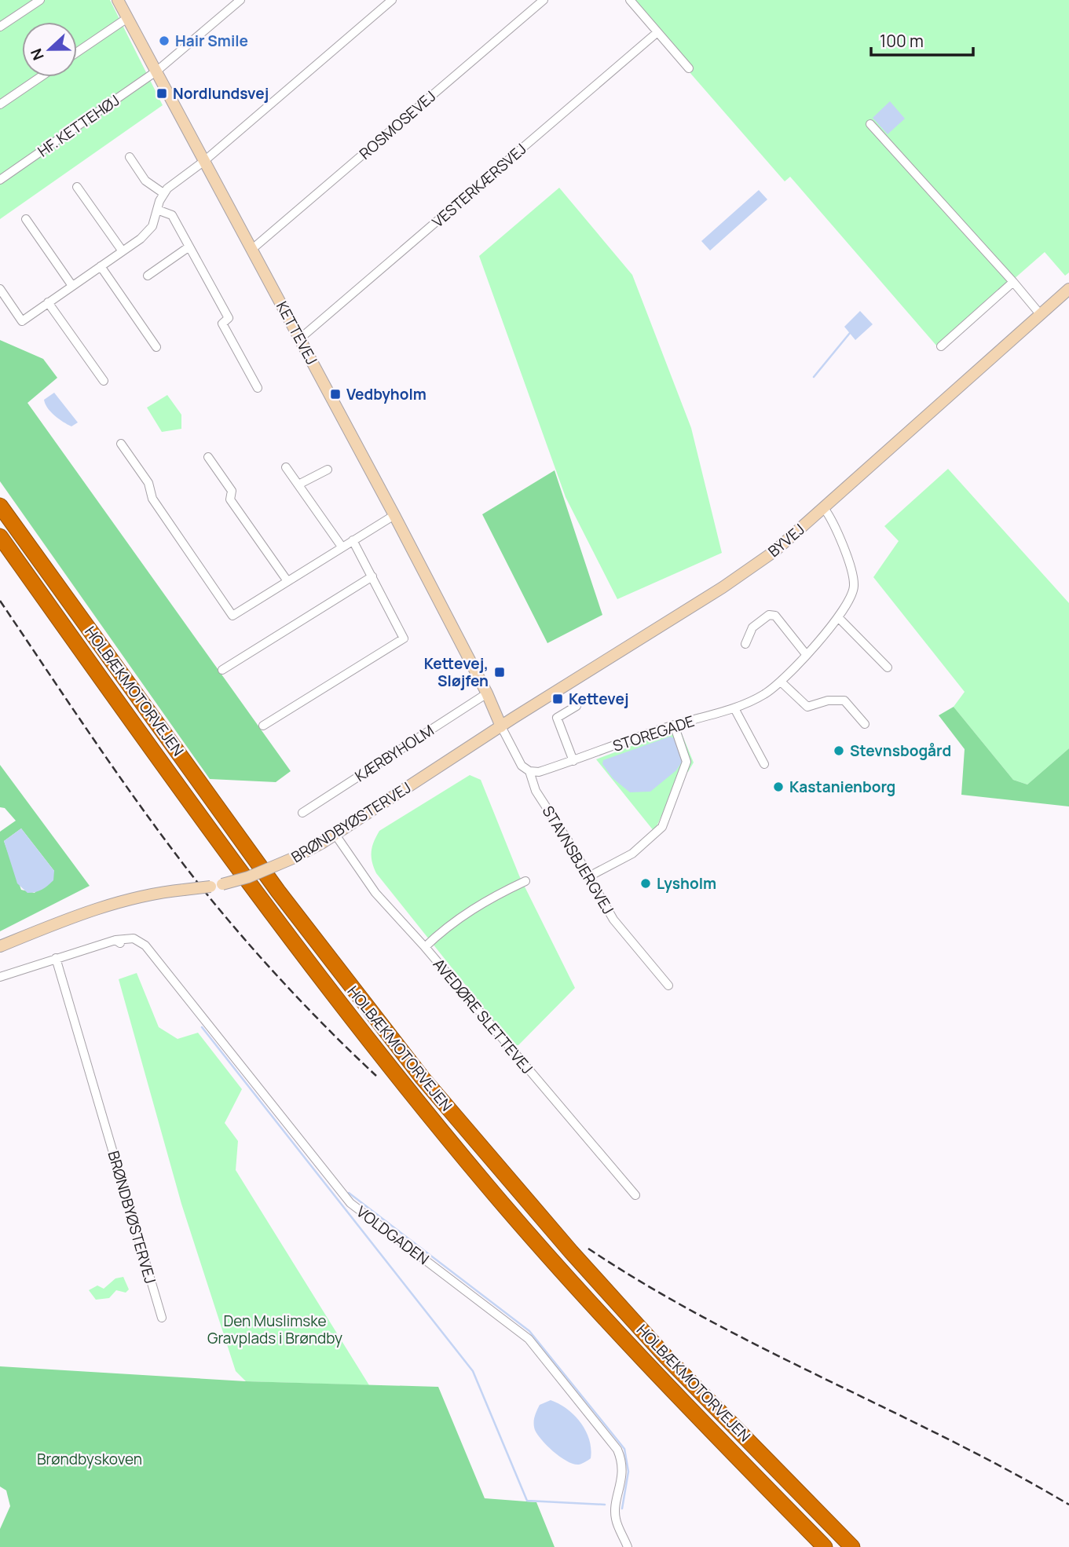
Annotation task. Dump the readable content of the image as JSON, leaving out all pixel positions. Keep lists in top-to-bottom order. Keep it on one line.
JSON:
{"streets":{"highway":["HOLBÆKMOTORVEJEN"],"street":["ROSMOSEVEJ","HF. KETTEHØJ","VESTERKÆRSVEJ","KETTEVEJ","BYVEJ","STOREGADE","KÆRBYHOLM","BRØNDBYØSTERVEJ","STAVNSBJERGVEJ","AVEDØRE SLETTEVEJ","VOLDGADEN"]},"crossings":[["ROSMOSEVEJ","KETTEVEJ"],["HF. KETTEHØJ","KETTEVEJ"],["VESTERKÆRSVEJ","KETTEVEJ"],["KETTEVEJ","BYVEJ"],["KETTEVEJ","KÆRBYHOLM"],["KETTEVEJ","BRØNDBYØSTERVEJ"],["KETTEVEJ","STAVNSBJERGVEJ"],["BYVEJ","STOREGADE"],["BYVEJ","BRØNDBYØSTERVEJ"],["BYVEJ","STAVNSBJERGVEJ"],["STOREGADE","STAVNSBJERGVEJ"],["BRØNDBYØSTERVEJ","STAVNSBJERGVEJ"],["BRØNDBYØSTERVEJ","AVEDØRE SLETTEVEJ"],["BRØNDBYØSTERVEJ","VOLDGADEN"]],"parks":["Den Muslimske Gravplads i Brøndby","Brøndbyskoven"],"places":{"other":["Hair Smile","Stevnsbogård","Kastanienborg","Lysholm"],"transit":["Nordlundsvej","Vedbyholm","Kettevej, Sløjfen","Kettevej"]},"scale_bar":"100 m","north":"left"}
